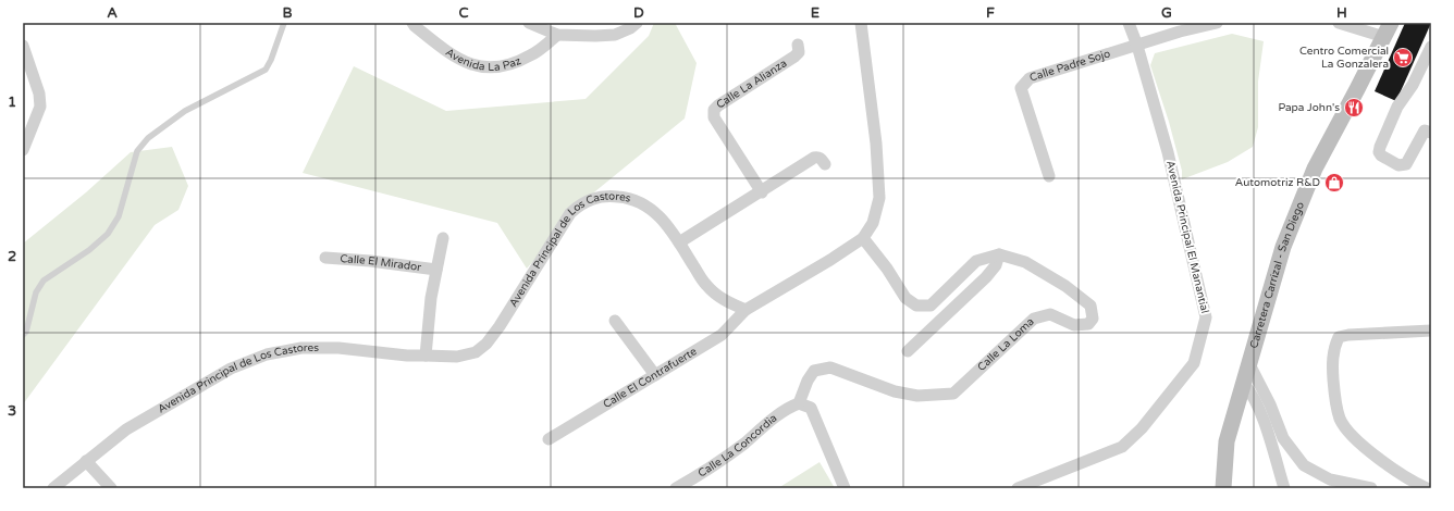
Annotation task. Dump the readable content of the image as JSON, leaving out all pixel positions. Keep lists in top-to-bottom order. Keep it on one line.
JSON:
{"streets":{"street":["Avenida La Paz","Calle Padre Sojo","Calle La Alianza","Avenida Principal El Manantial","Avenida Principal de Los Castores","Calle El Mirador","Carretera Carrizal - San Diego","Calle La Loma","Calle El Contrafuerte","Calle La Concordia"]},"crossings":[["Calle Padre Sojo","Avenida Principal El Manantial"],["Avenida Principal de Los Castores","Calle El Mirador"],["Avenida Principal de Los Castores","Calle El Contrafuerte"],["Calle La Loma","Calle La Concordia"]],"places":{"supermarket":["Centro Comercial La Gonzalera"],"restaurant":["Papa John's"],"shop":["Automotriz R&D"]},"grid":{"columns":["A","B","C","D","E","F","G","H"],"rows":["1","2","3"]}}
